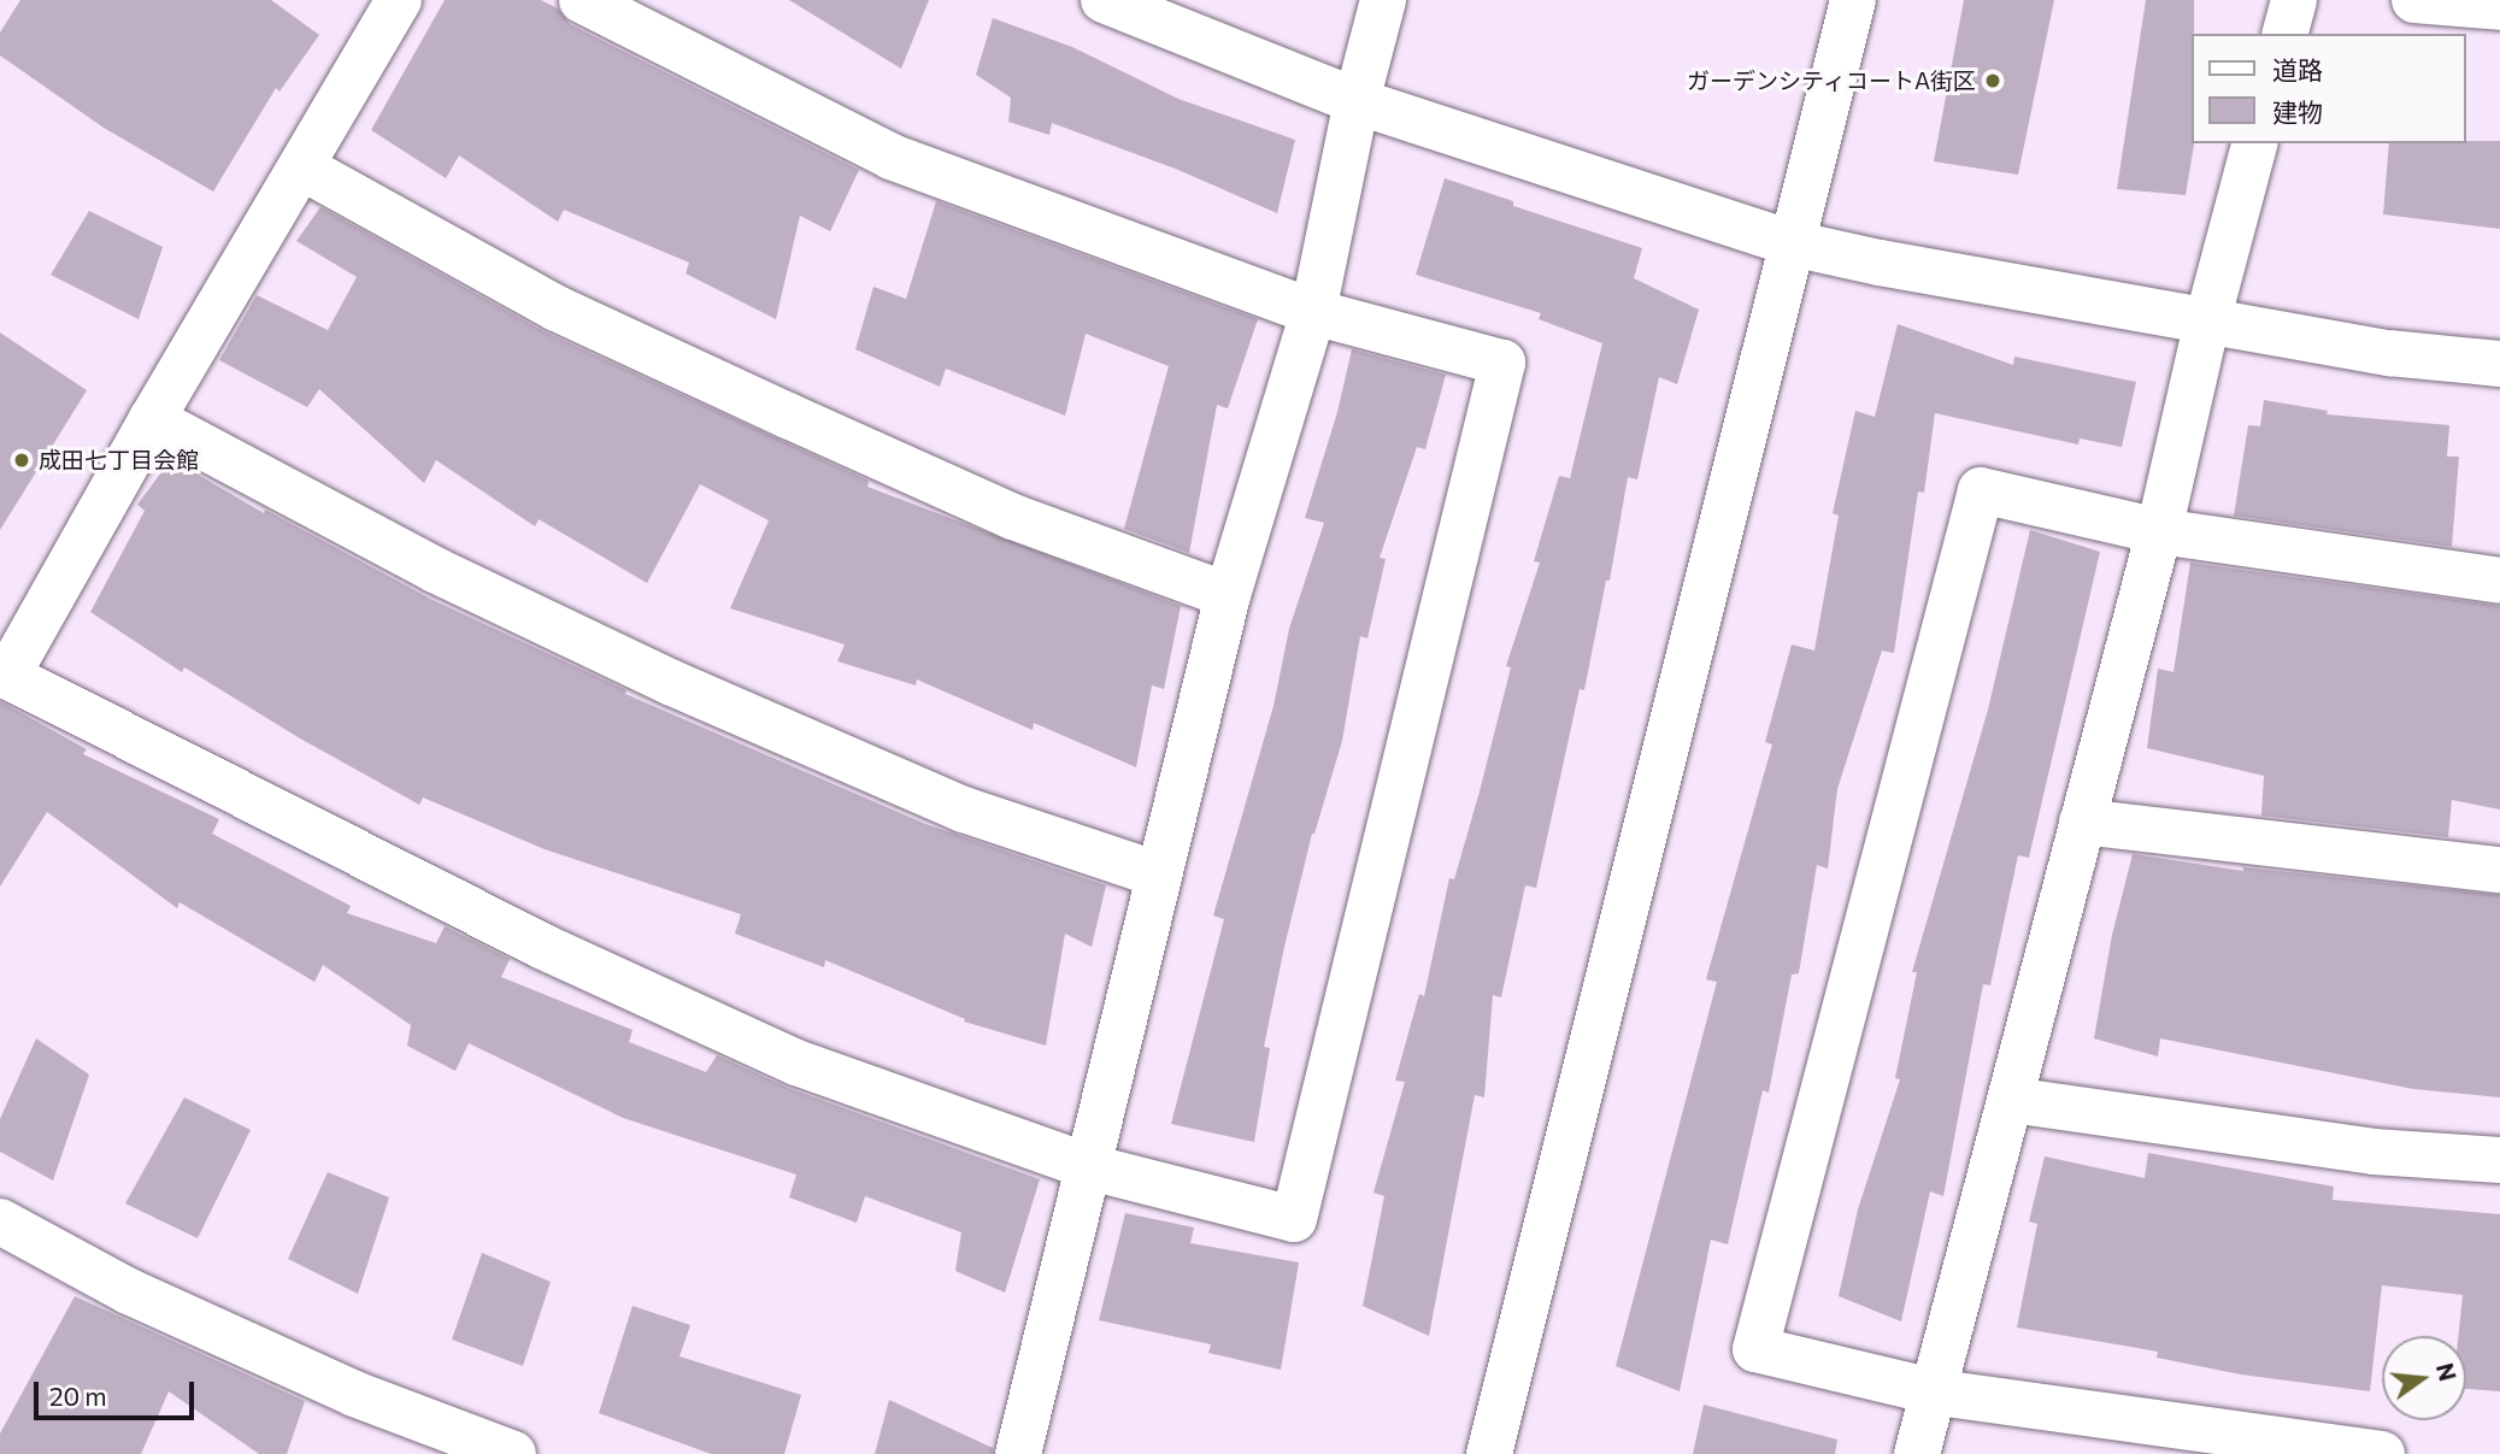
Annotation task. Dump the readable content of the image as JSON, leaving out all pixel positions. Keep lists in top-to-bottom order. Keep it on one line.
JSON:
{"places":["ガーデンシティコートA街区","成田七丁目会館"],"legend":["道路","建物"],"scale_bar":"20 m","north":"right"}
